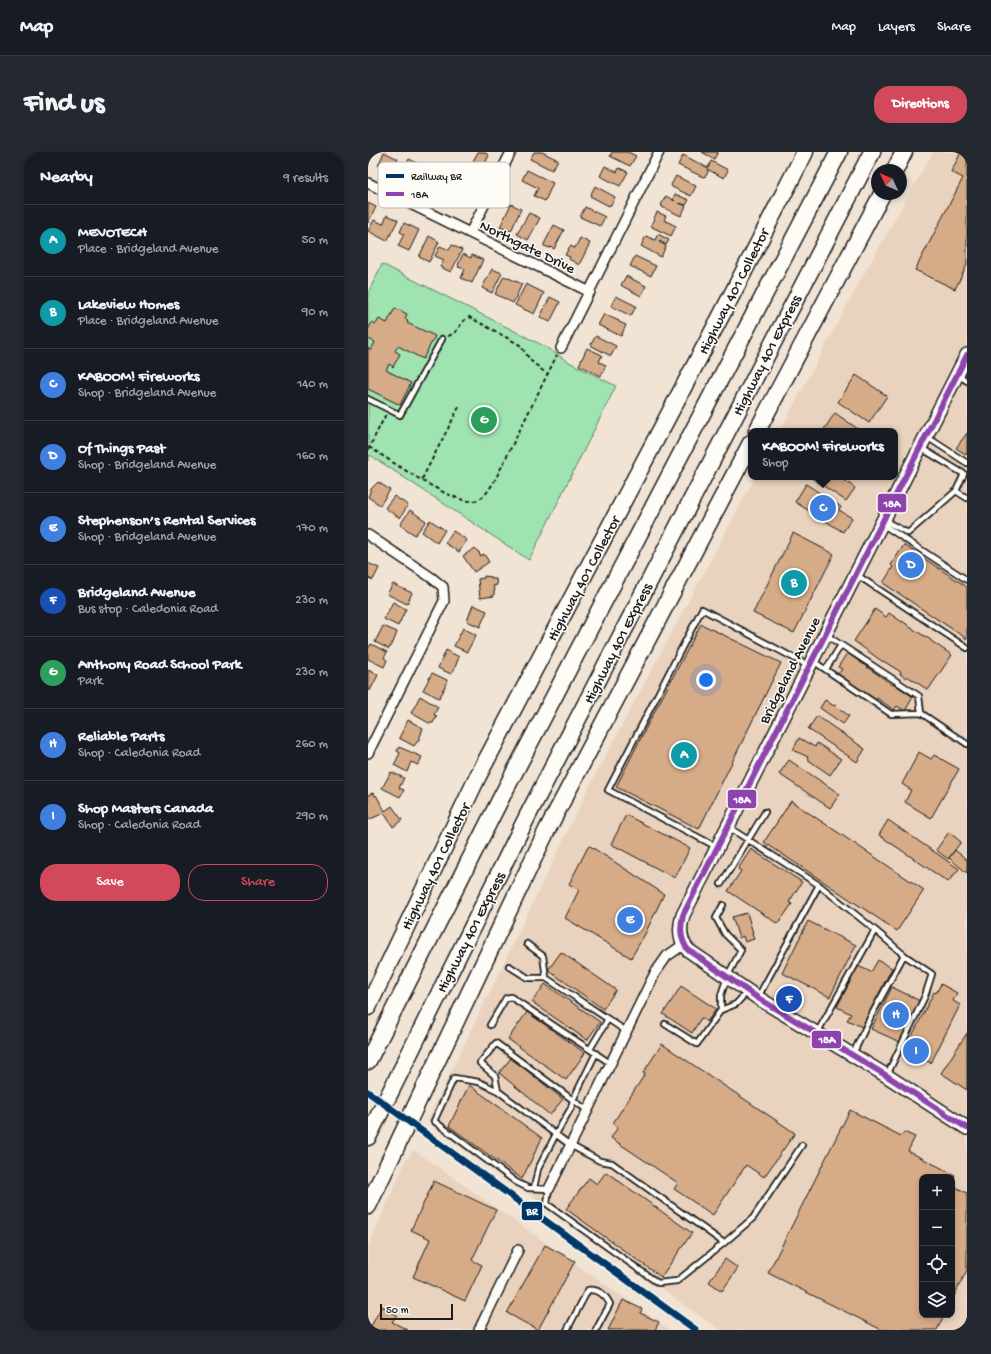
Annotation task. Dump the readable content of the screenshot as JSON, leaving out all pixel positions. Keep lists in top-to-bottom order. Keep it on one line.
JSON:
{"streets":{"highway":["Highway 401 Collector","Highway 401 Express"],"street":["Northgate Drive","Bridgeland Avenue"]},"lines":["transit line 18A","rail line BR"],"legend":["Railway BR","18A"],"scale_bar":"50 m","north":"top left","page":{"header":"Map","nav":["Map","Layers","Share"],"buttons":["Directions",["Save","Share"]],"title":"Find us","heading":["Nearby","9 results"],"list":[{"mark":"A","name":"MEVOTECH","note":"Place · Bridgeland Avenue","value":"50 m"},{"mark":"B","name":"Lakeview Homes","note":"Place · Bridgeland Avenue","value":"90 m"},{"mark":"C","name":"KABOOM! Fireworks","note":"Shop · Bridgeland Avenue","value":"140 m"},{"mark":"D","name":"Of Things Past","note":"Shop · Bridgeland Avenue","value":"160 m"},{"mark":"E","name":"Stephenson’s Rental Services","note":"Shop · Bridgeland Avenue","value":"170 m"},{"mark":"F","name":"Bridgeland Avenue","note":"Bus stop · Caledonia Road","value":"230 m"},{"mark":"G","name":"Anthony Road School Park","note":"Park","value":"230 m"},{"mark":"H","name":"Reliable Parts","note":"Shop · Caledonia Road","value":"260 m"},{"mark":"I","name":"Shop Masters Canada","note":"Shop · Caledonia Road","value":"290 m"}],"pins":["G","C","D","B","A","E","F","H","I"],"popup":["KABOOM! Fireworks","Shop"],"map_buttons":["+","−"],"scale":"50 m"}}
